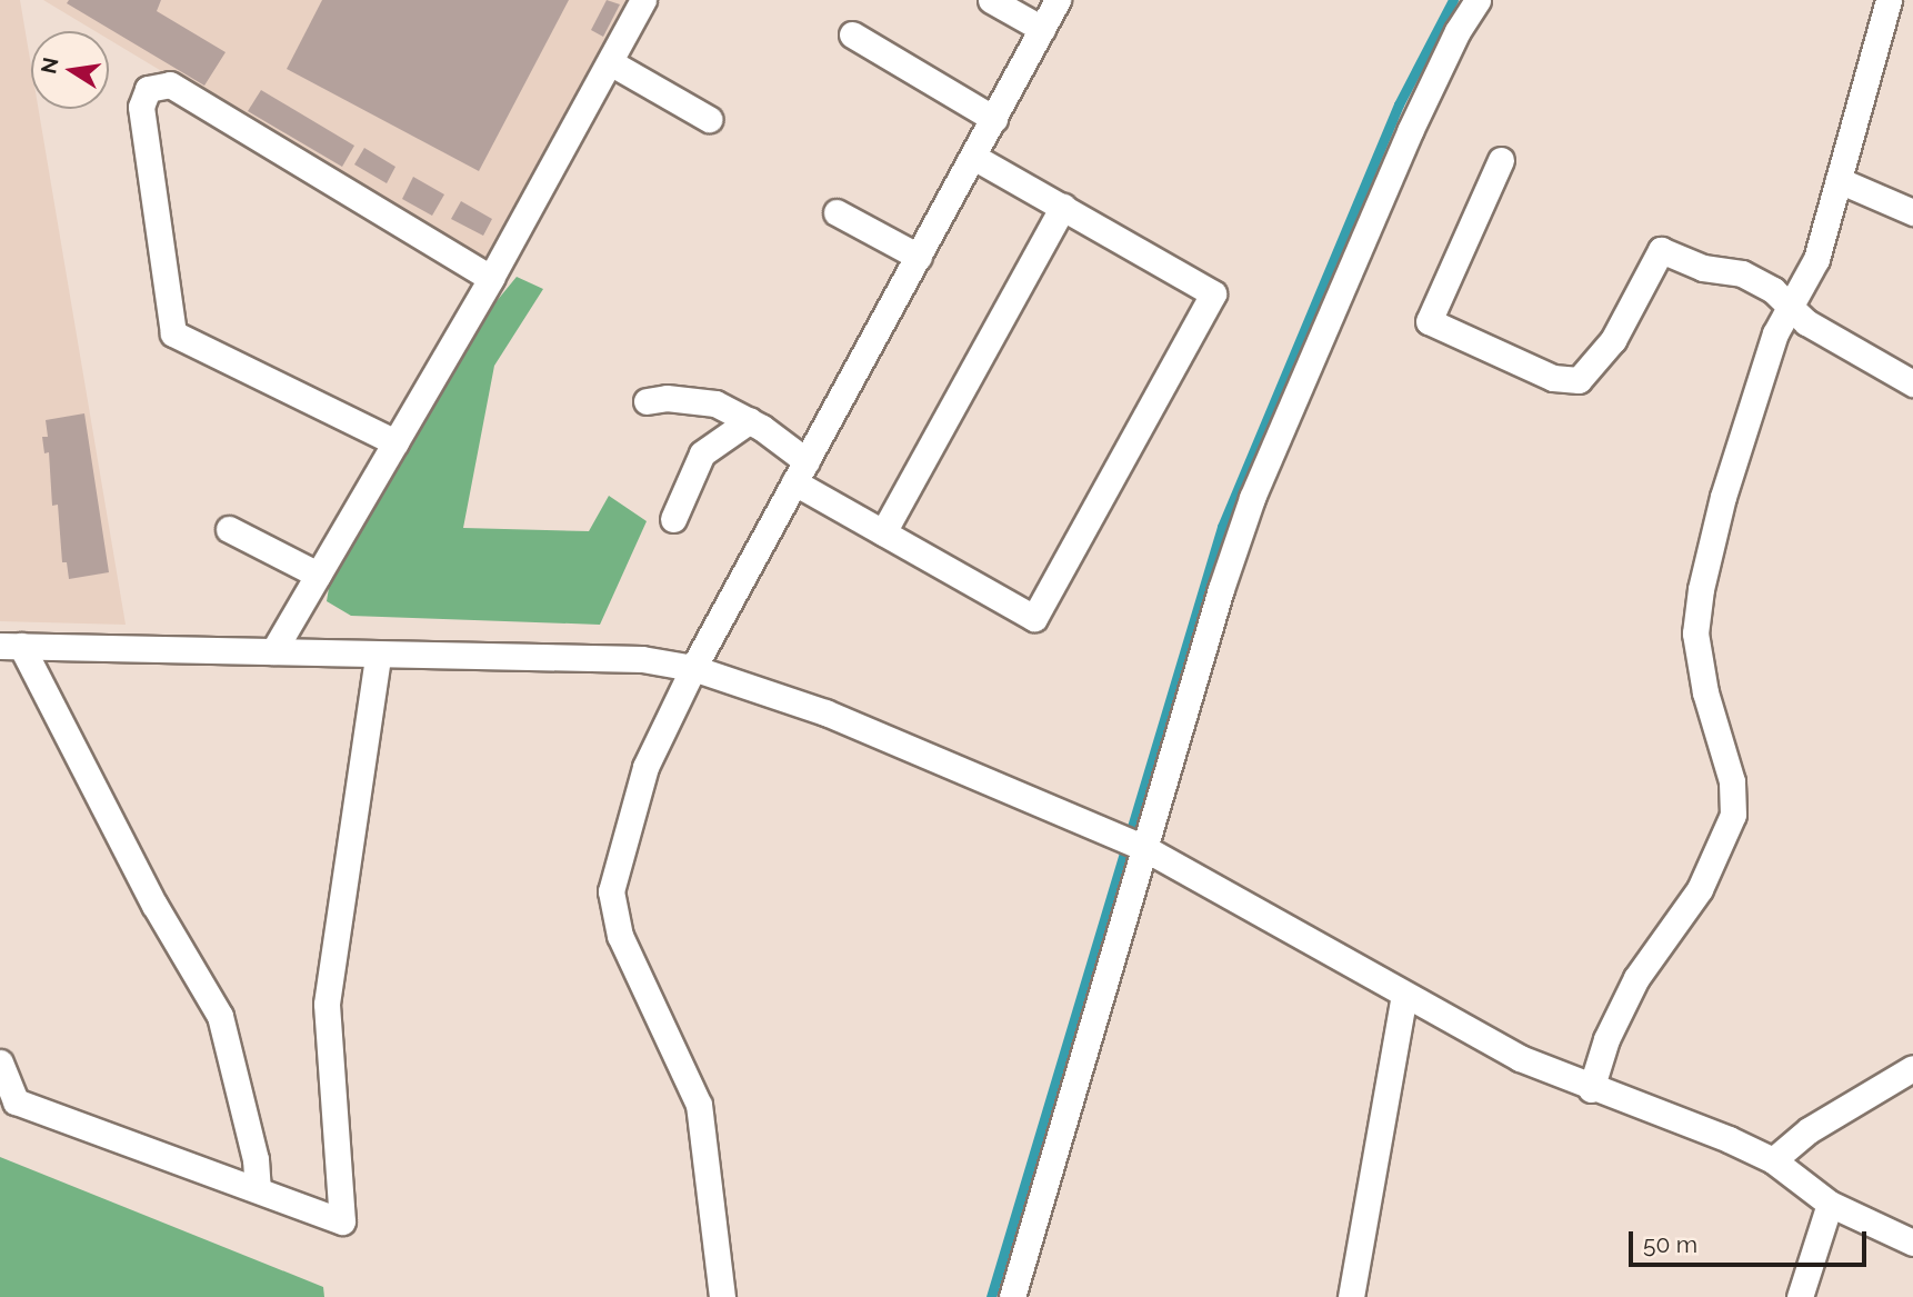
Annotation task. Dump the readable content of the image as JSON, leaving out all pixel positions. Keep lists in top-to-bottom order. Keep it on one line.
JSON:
{"scale_bar":"50 m","north":"left"}
